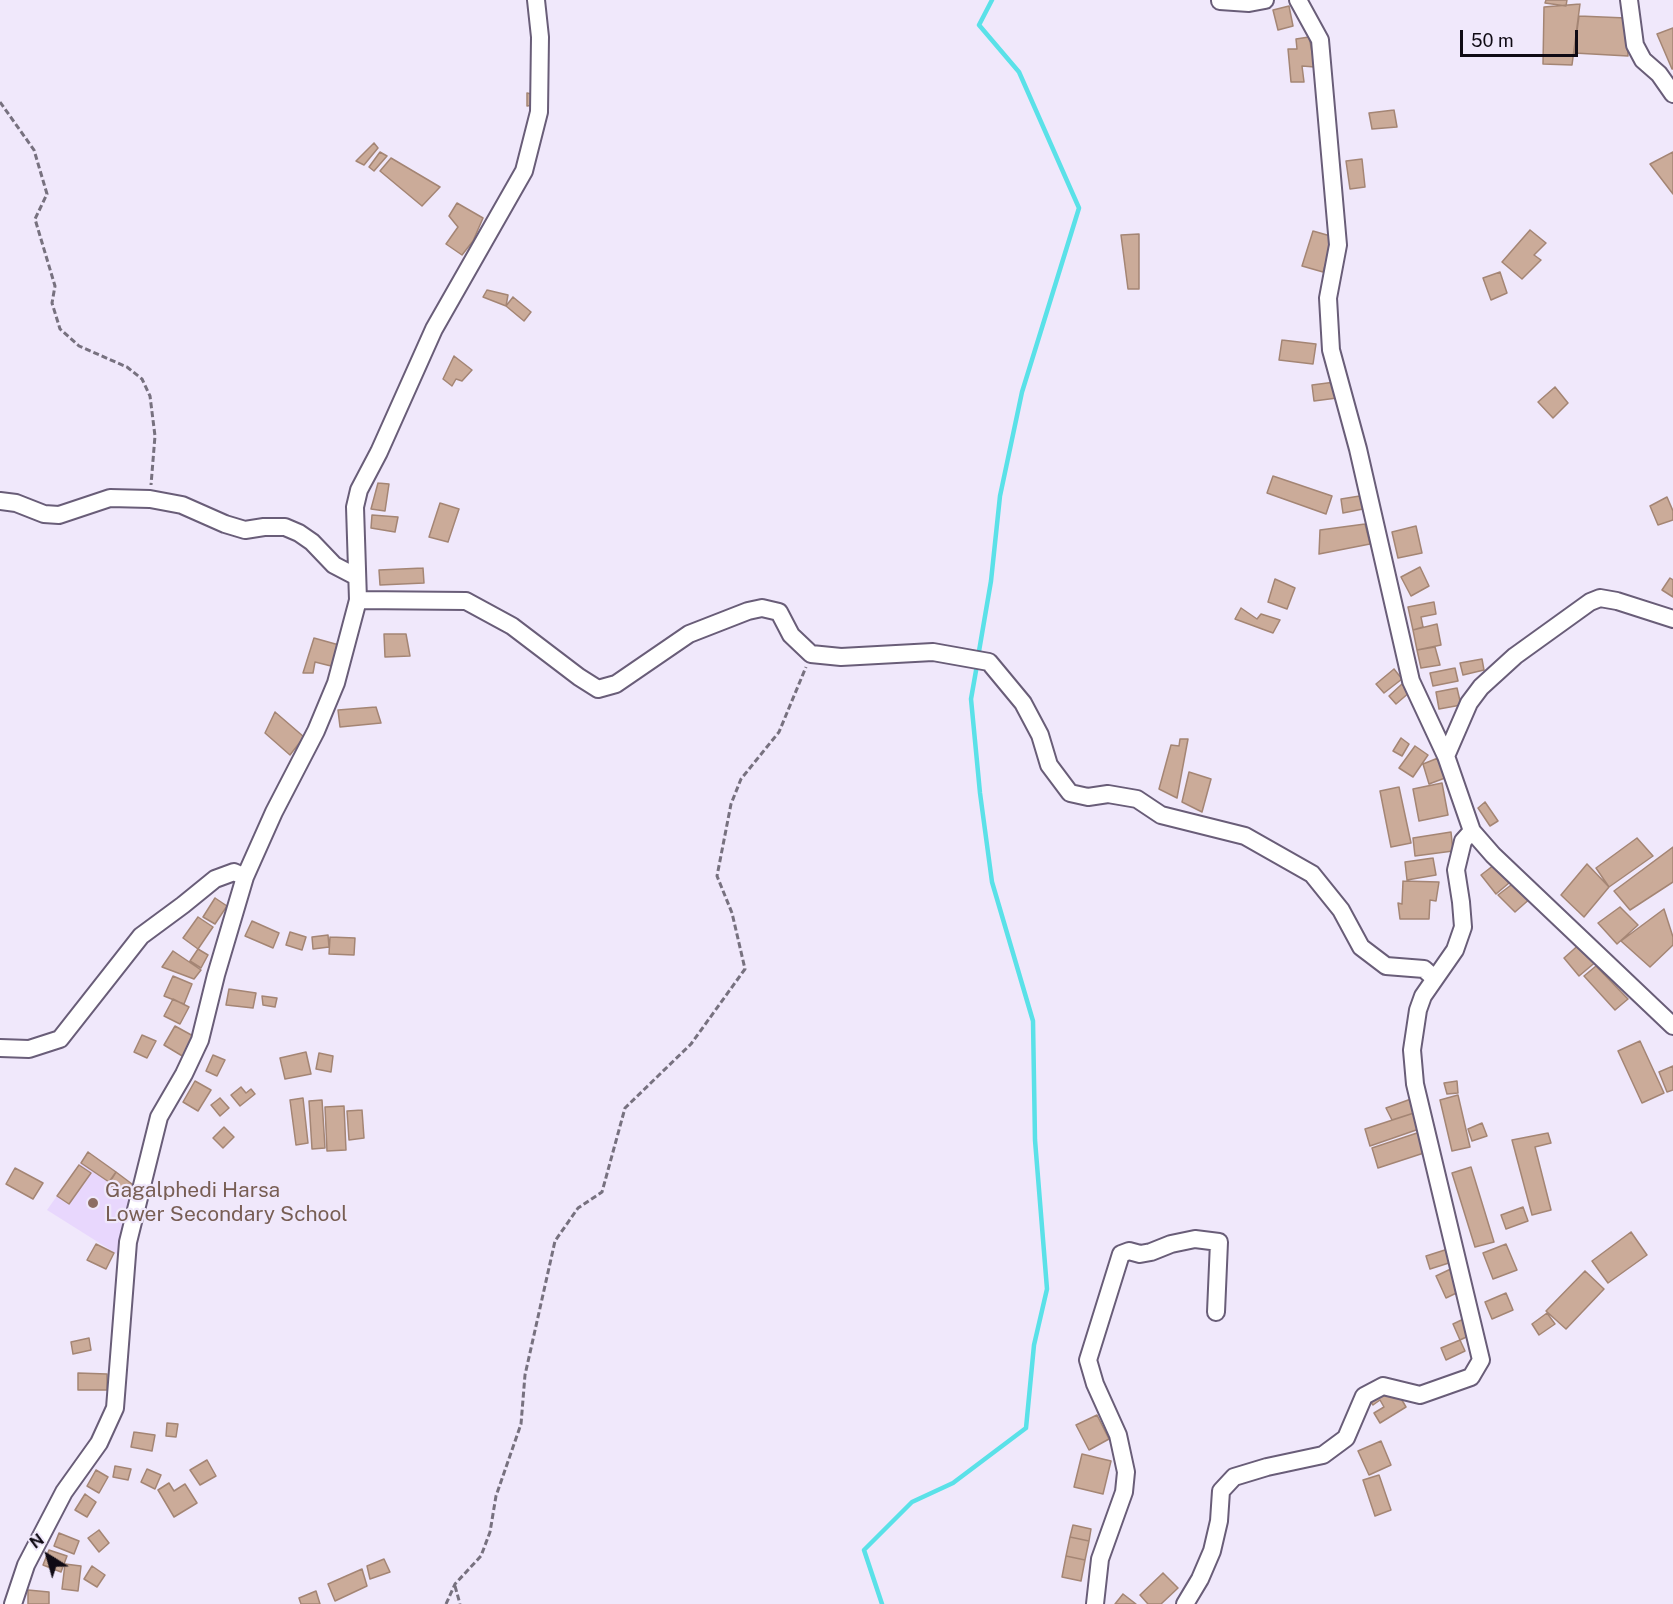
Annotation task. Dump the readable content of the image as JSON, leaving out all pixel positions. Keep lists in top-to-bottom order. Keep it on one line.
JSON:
{"places":["Gagalphedi Harsa Lower Secondary School"],"scale_bar":"50 m","north":"top left"}
